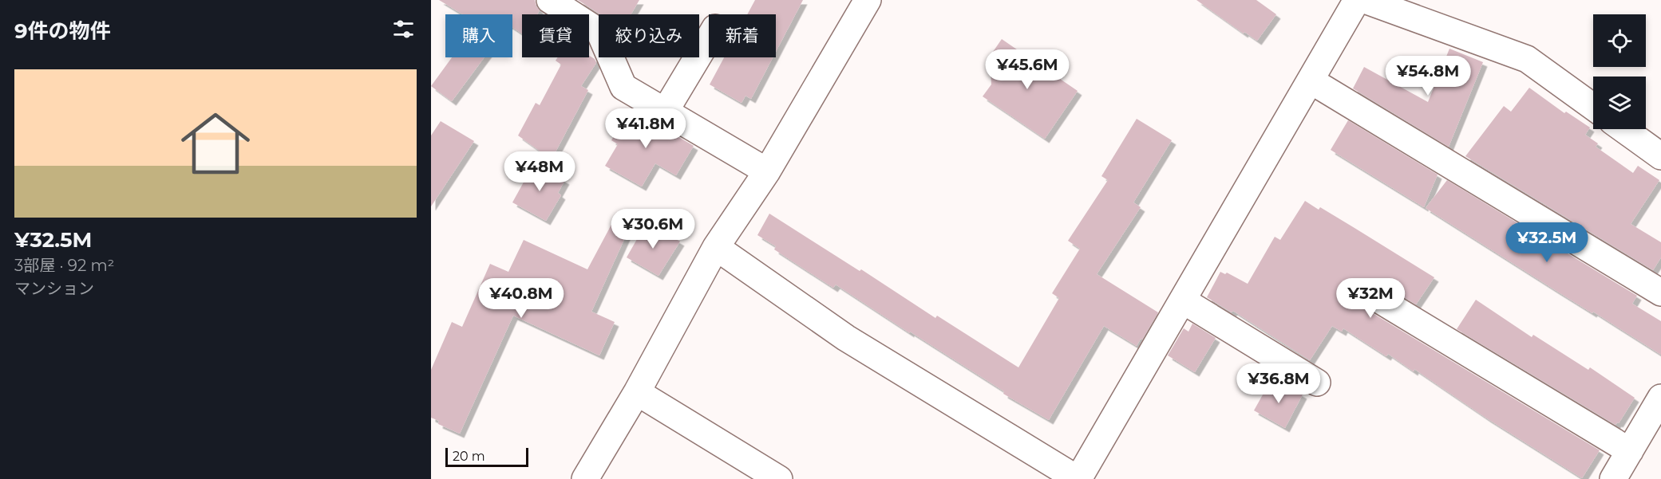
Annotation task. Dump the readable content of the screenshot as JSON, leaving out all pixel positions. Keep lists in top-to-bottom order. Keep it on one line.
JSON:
{"scale_bar":"20 m","page":{"heading":"9件の物件","chip":["購入","賃貸","絞り込み","新着"],"price":["¥45.6M","¥54.8M","¥41.8M","¥48M","¥30.6M","¥32.5M","¥40.8M","¥32M","¥36.8M"],"list":[{"name":"¥32.5M","note":"3部屋 · 92 m² · マンション"}],"scale":"20 m"}}
